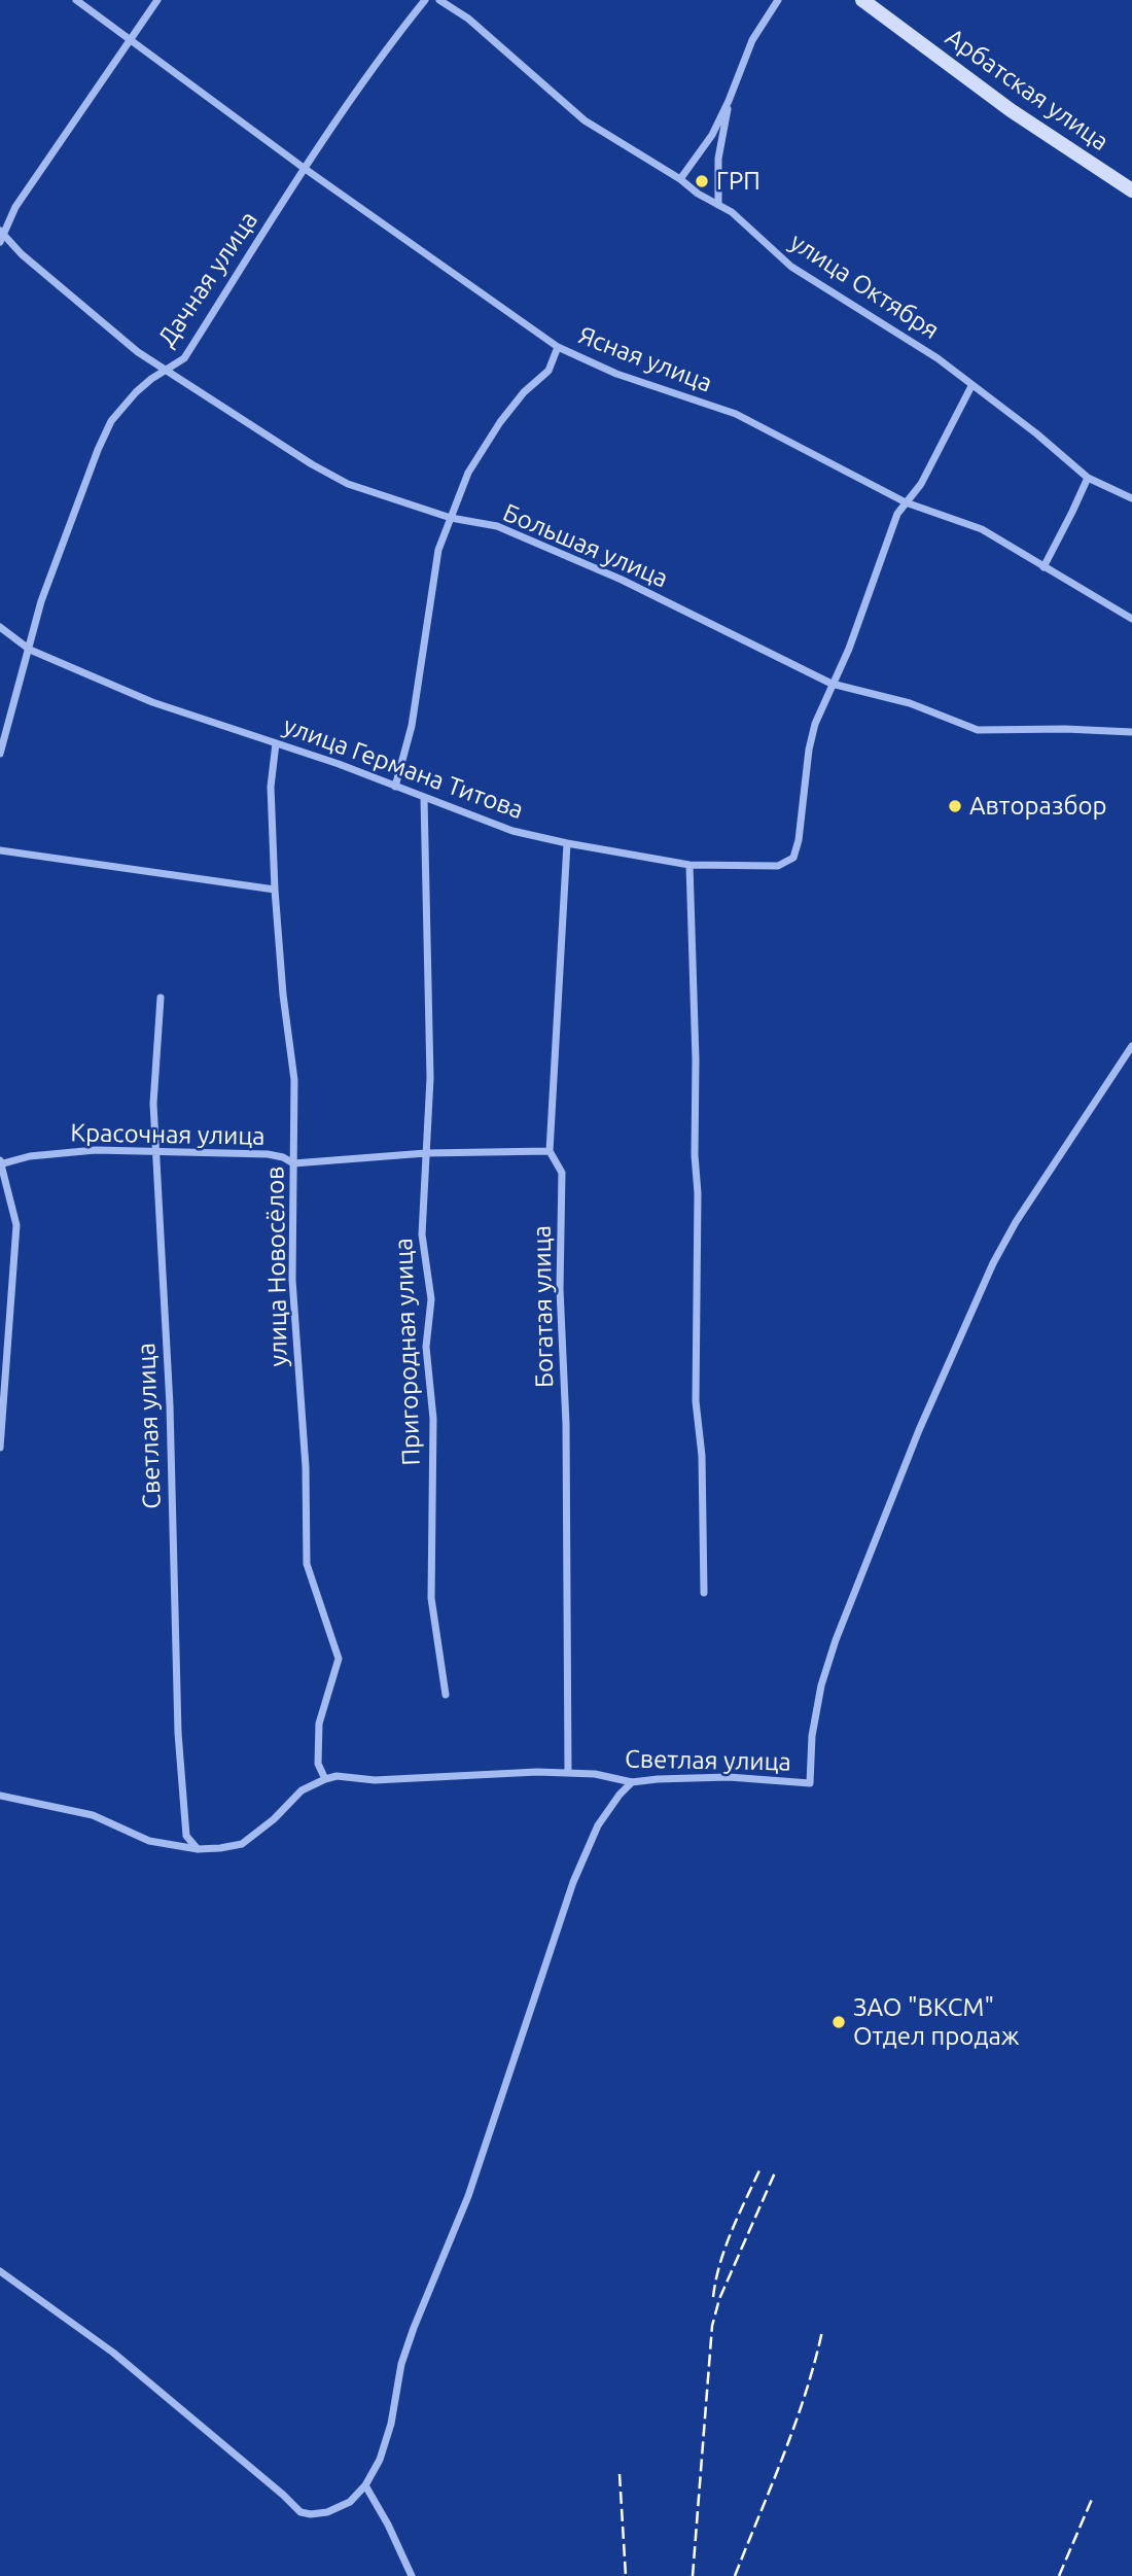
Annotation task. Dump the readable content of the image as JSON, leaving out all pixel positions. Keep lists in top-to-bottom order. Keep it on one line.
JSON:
{"streets":{"main road":["Арбатская улица"],"street":["Дачная улица","улица Октября","Ясная улица","Большая улица","улица Германа Титова","Красочная улица","улица Новосёлов","Богатая улица","Пригородная улица","Светлая улица"]},"crossings":[["Дачная улица","Ясная улица"],["Дачная улица","Большая улица"],["Дачная улица","улица Германа Титова"],["Большая улица","улица Германа Титова"],["улица Германа Титова","улица Новосёлов"],["улица Германа Титова","Богатая улица"],["улица Германа Титова","Пригородная улица"],["Красочная улица","улица Новосёлов"],["Красочная улица","Богатая улица"],["Красочная улица","Пригородная улица"],["Красочная улица","Светлая улица"],["улица Новосёлов","Светлая улица"],["Богатая улица","Светлая улица"]],"places":["ГРП","Авторазбор","ЗАО \"ВКСМ\" Отдел продаж"]}
